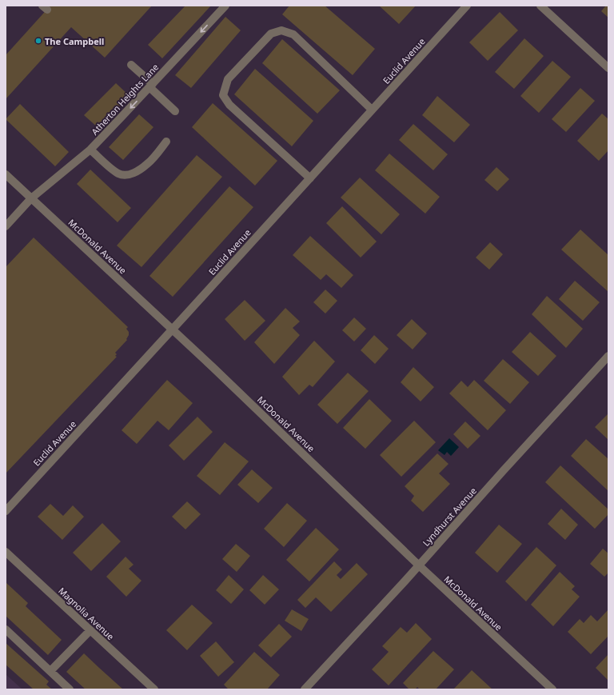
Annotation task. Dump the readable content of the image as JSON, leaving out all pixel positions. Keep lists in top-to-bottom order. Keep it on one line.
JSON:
{"streets":{"street":["Euclid Avenue","Atherton Heights Lane","McDonald Avenue","Lyndhurst Avenue","Magnolia Avenue"]},"crossings":[["Euclid Avenue","McDonald Avenue"],["Atherton Heights Lane","McDonald Avenue"],["McDonald Avenue","Lyndhurst Avenue"]],"one_way":["Atherton Heights Lane"],"places":["The Campbell"]}
